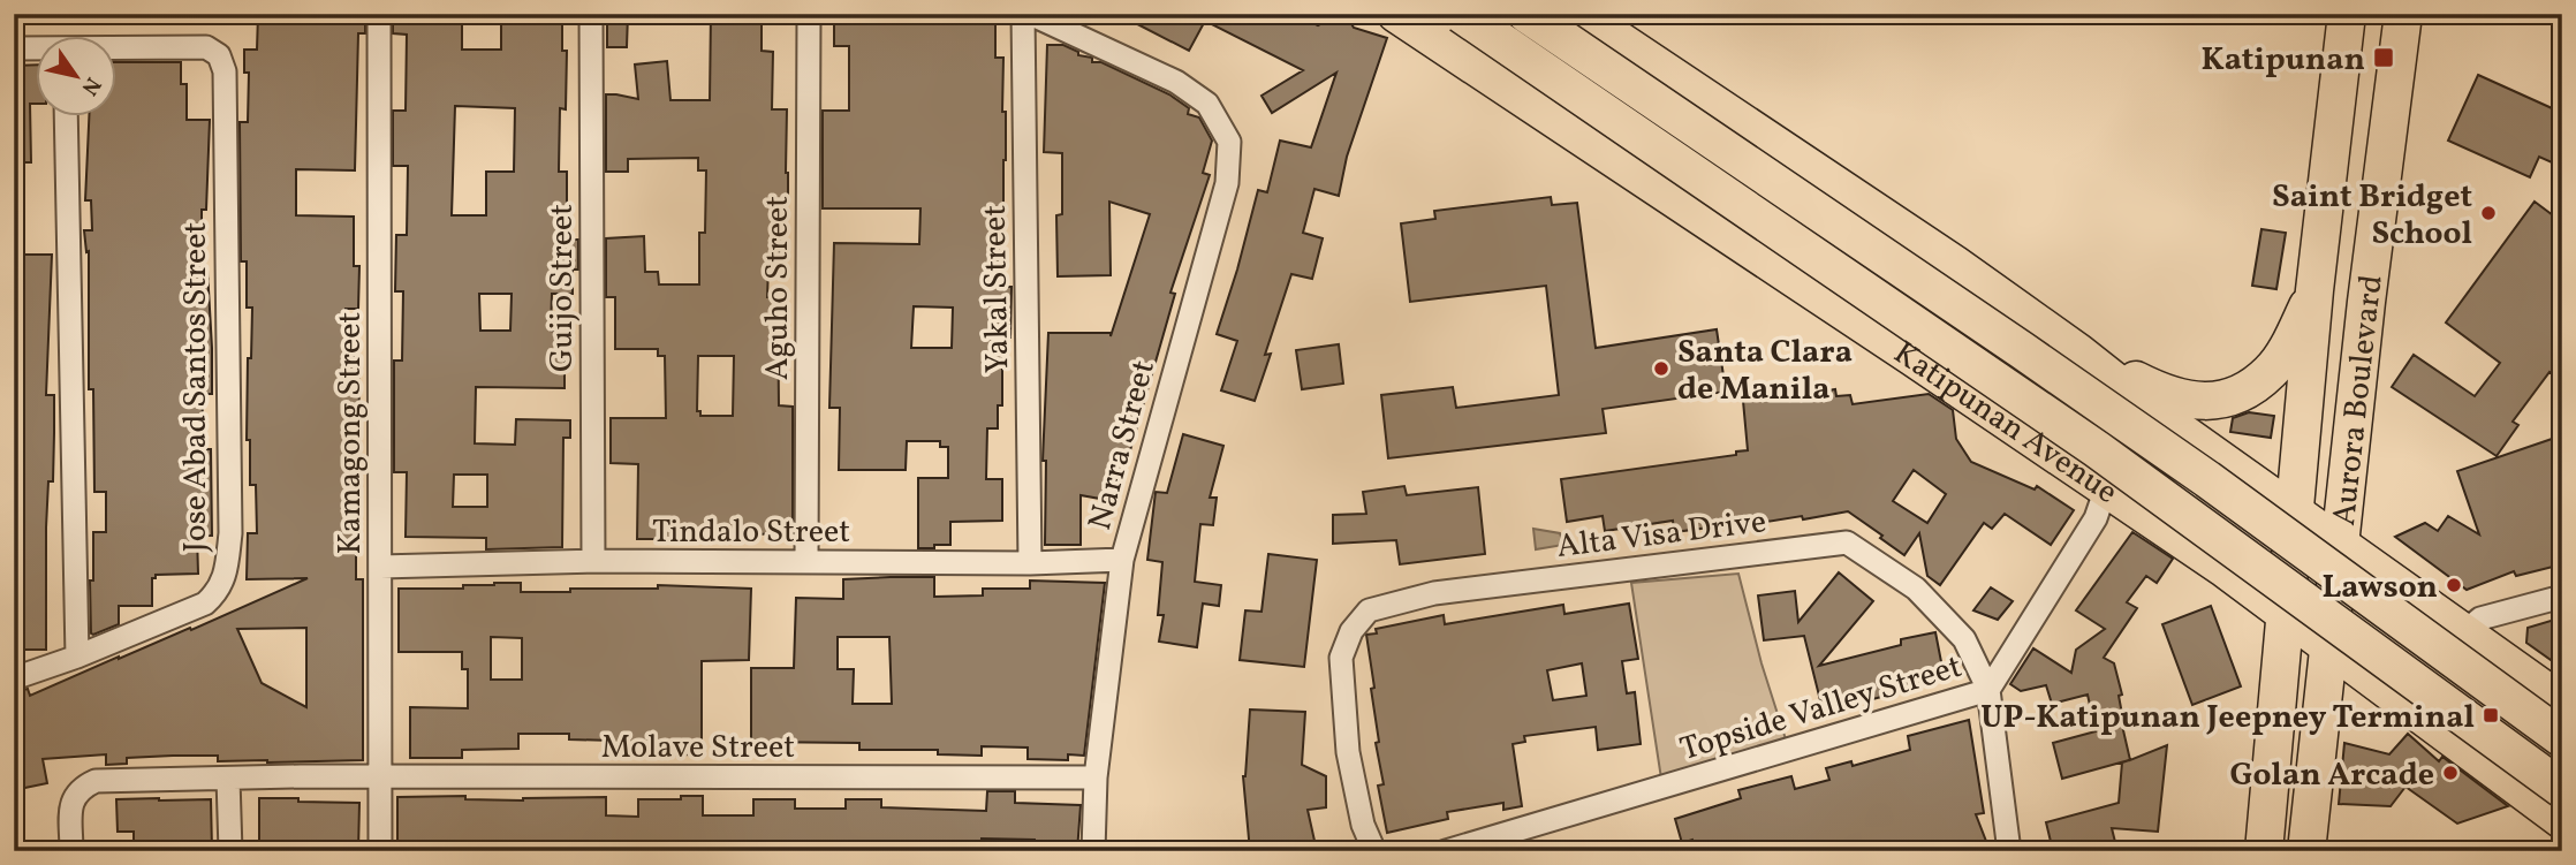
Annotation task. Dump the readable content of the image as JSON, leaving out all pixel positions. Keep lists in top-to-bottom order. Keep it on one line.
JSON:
{"streets":{"main road":["Aurora Boulevard","Katipunan Avenue"],"street":["Guijo Street","Aguho Street","Yakal Street","Jose Abad Santos Street","Kamagong Street","Narra Street","Tindalo Street","Alta Visa Drive","Topside Valley Street","Molave Street"]},"crossings":[["Guijo Street","Tindalo Street"],["Aguho Street","Tindalo Street"],["Yakal Street","Tindalo Street"],["Aurora Boulevard","Katipunan Avenue"],["Katipunan Avenue","Topside Valley Street"],["Kamagong Street","Tindalo Street"],["Kamagong Street","Molave Street"],["Narra Street","Tindalo Street"],["Narra Street","Molave Street"],["Alta Visa Drive","Topside Valley Street"]],"places":{"transit":["Katipunan","UP-Katipunan Jeepney Terminal"],"other":["Saint Bridget School","Santa Clara de Manila","Lawson","Golan Arcade"]},"north":"bottom right"}
